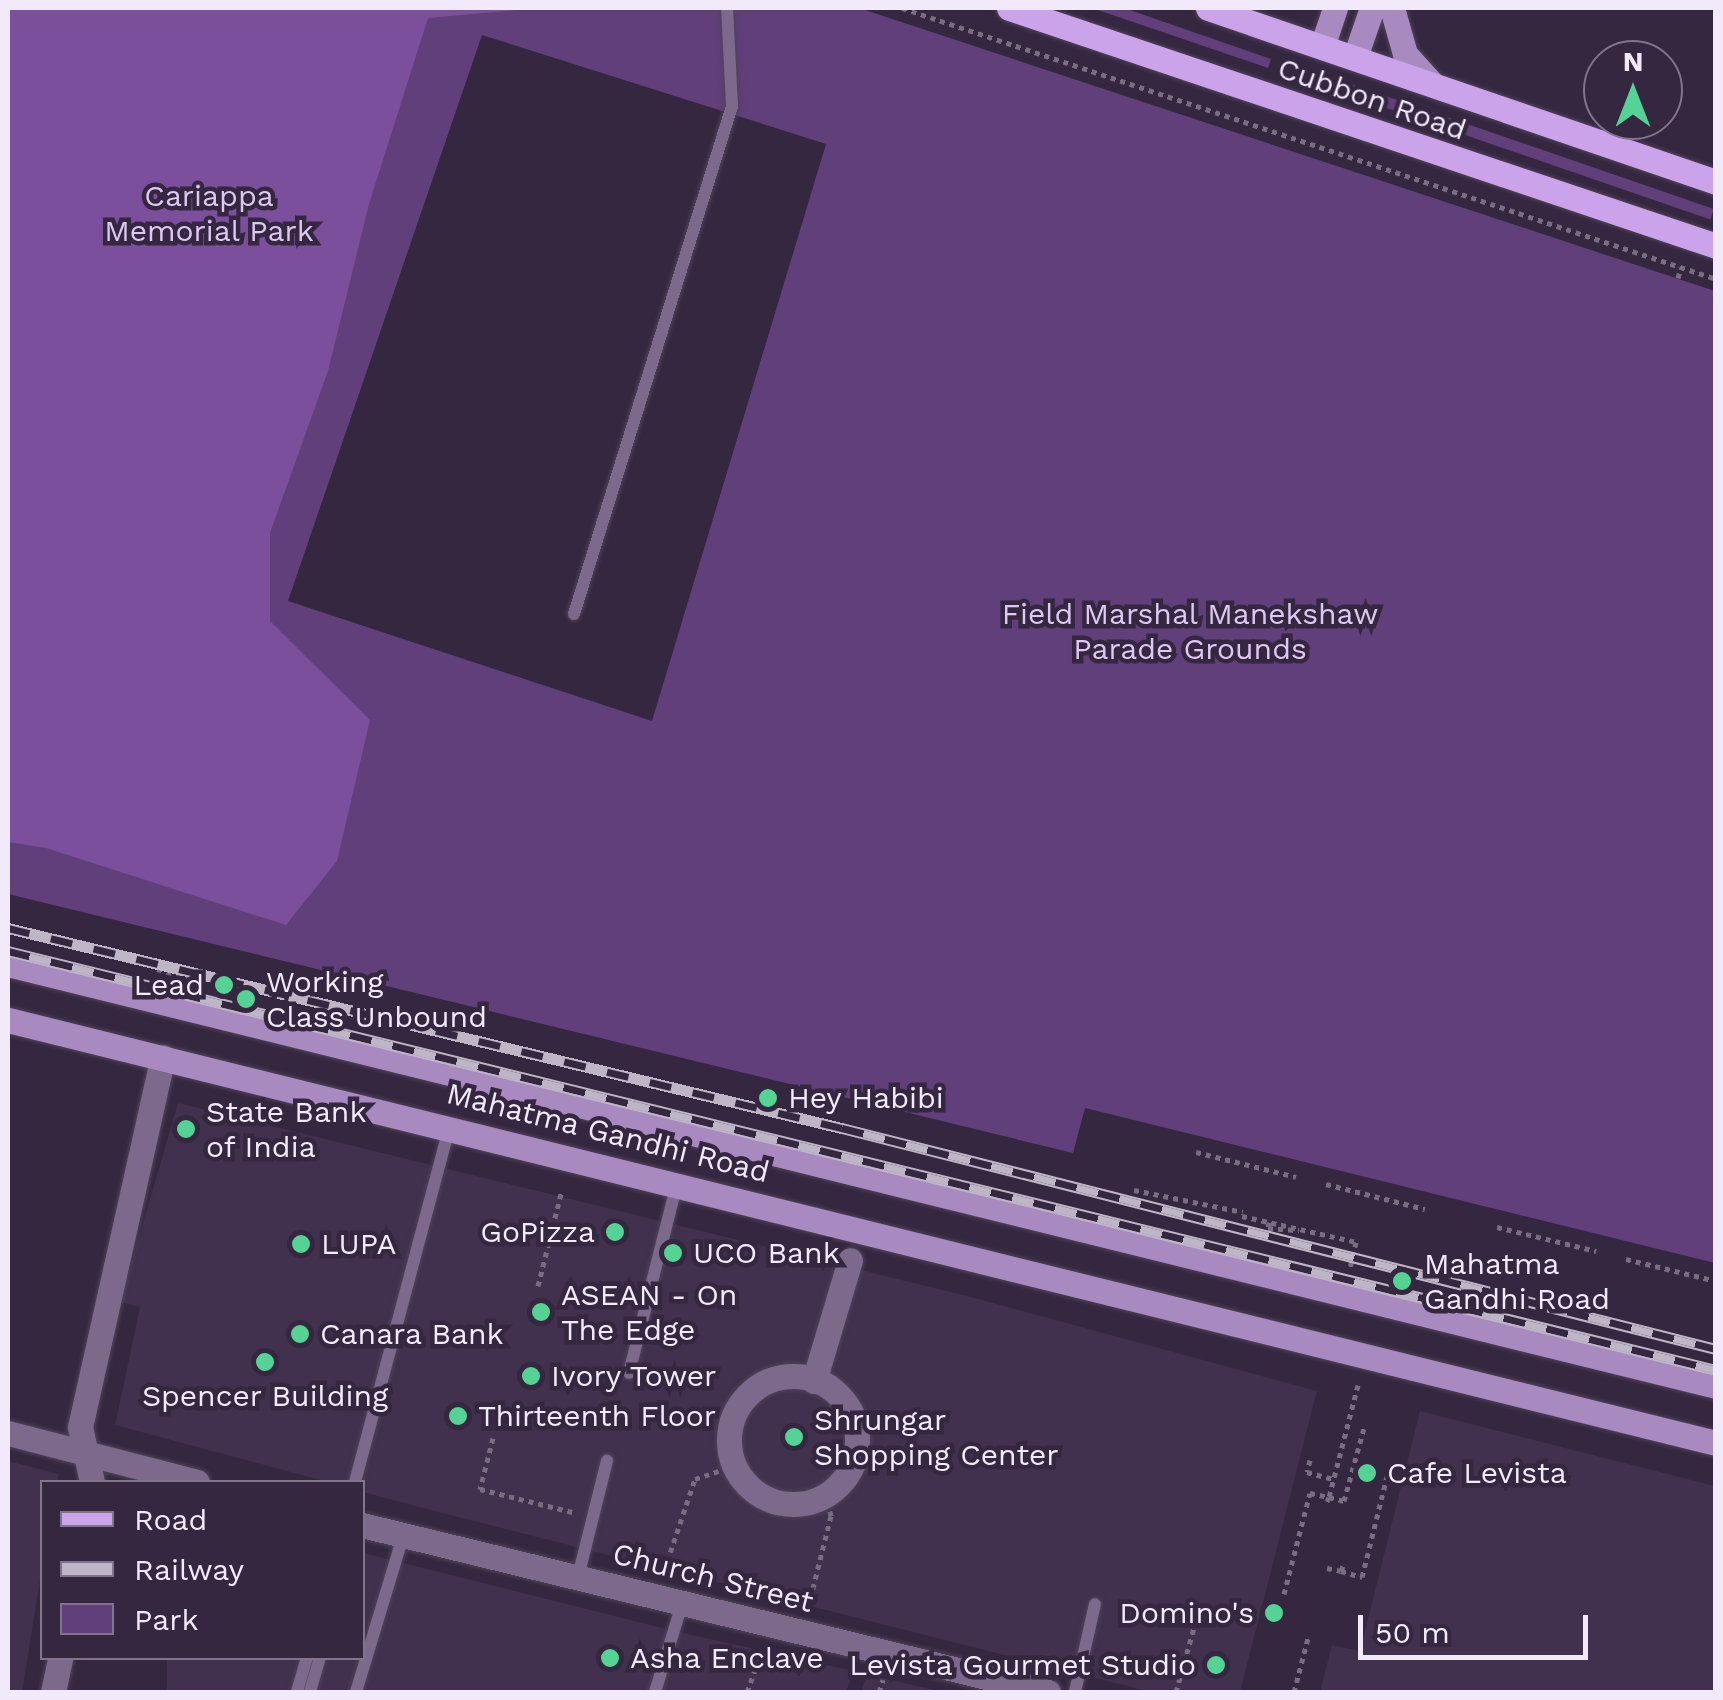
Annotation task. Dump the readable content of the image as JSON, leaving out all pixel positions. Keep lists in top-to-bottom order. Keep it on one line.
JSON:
{"streets":{"main road":["Cubbon Road","Mahatma Gandhi Road"],"street":["Church Street"]},"parks":["Cariappa Memorial Park","Field Marshal Manekshaw Parade Grounds"],"places":["Lead","Working Class Unbound","Hey Habibi","State Bank of India","GoPizza","LUPA","UCO Bank","Mahatma Gandhi Road","ASEAN - On The Edge","Canara Bank","Spencer Building","Ivory Tower","Thirteenth Floor","Shrungar Shopping Center","Cafe Levista","Domino's","Asha Enclave","Levista Gourmet Studio"],"legend":["Road","Railway","Park"],"scale_bar":"50 m","north":"top"}
